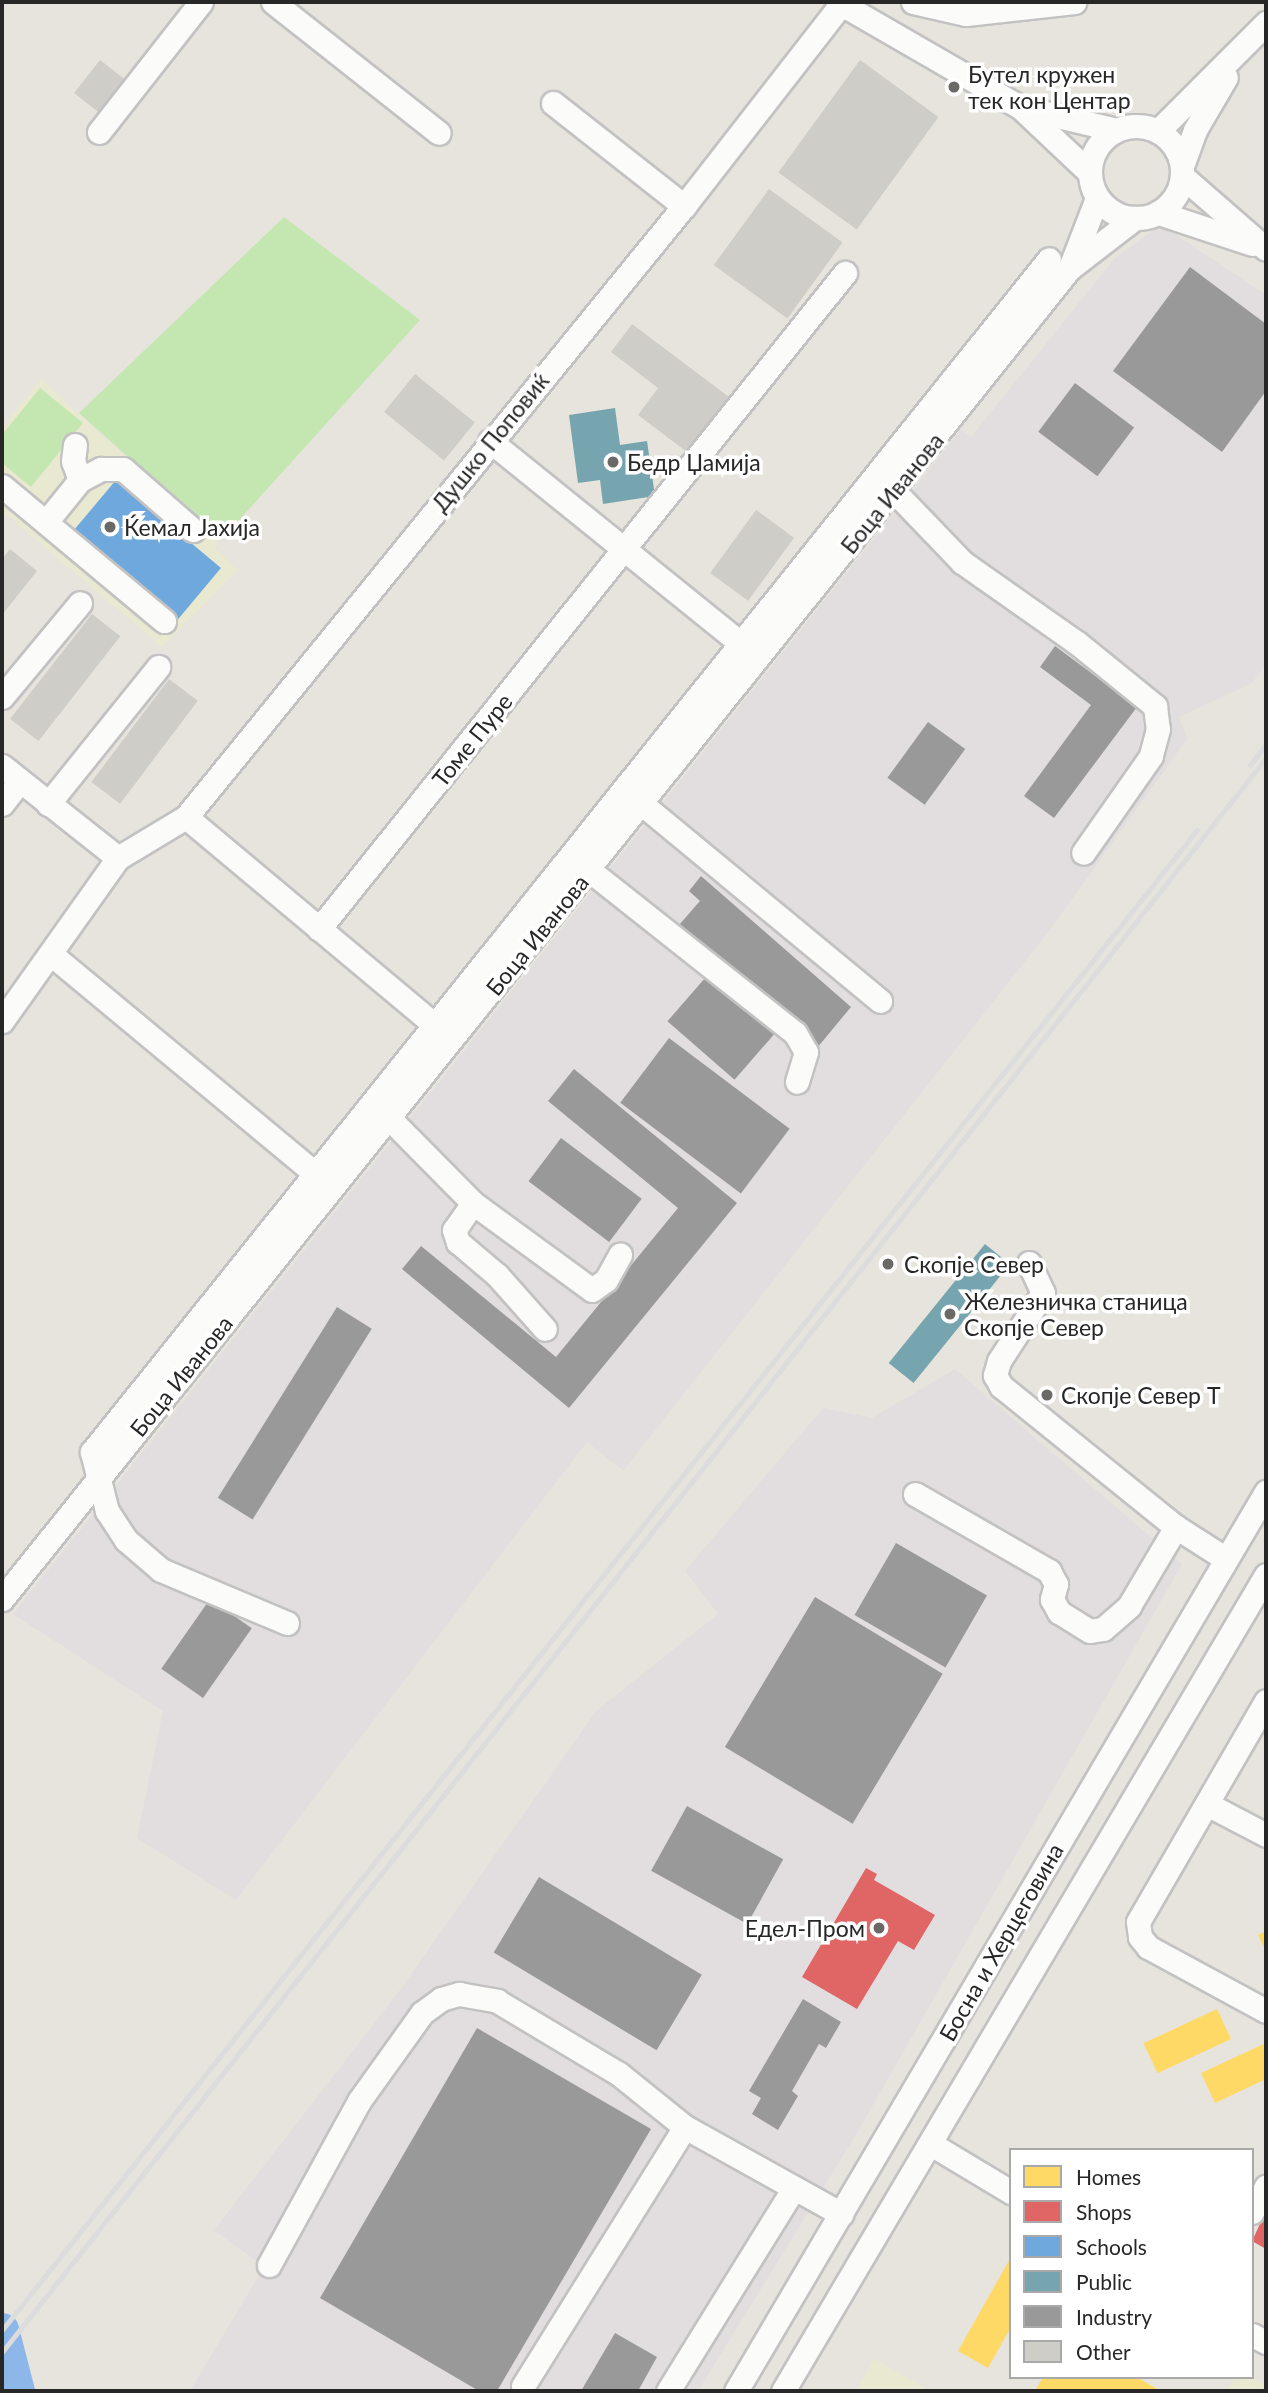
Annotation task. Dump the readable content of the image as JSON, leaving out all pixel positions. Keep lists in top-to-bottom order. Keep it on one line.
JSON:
{"streets":{"street":["Душко Поповиќ","Боца Иванова","Томе Пуре","Босна и Херцеговина"]},"places":["Бутел кружен тек кон Центар","Бедр Џамија","Ќемал Јахија","Скопје Север","Железничка станица Скопје Север","Скопје Север Т","Едел-Пром"],"legend":["Homes","Shops","Schools","Public","Industry","Other"]}
